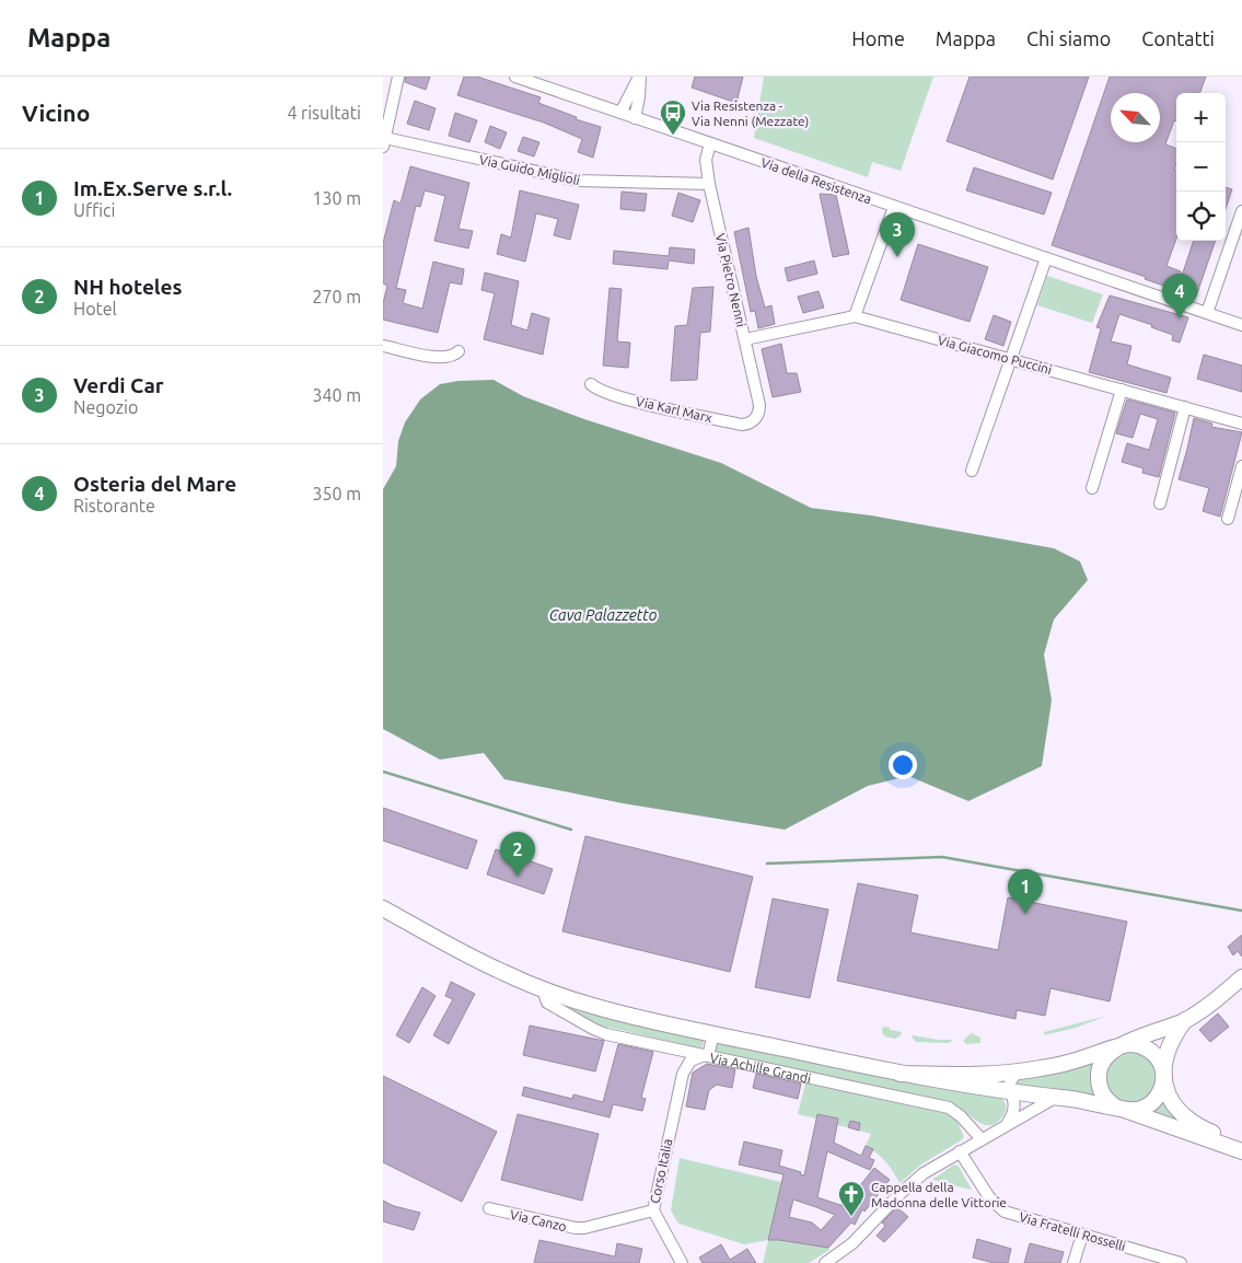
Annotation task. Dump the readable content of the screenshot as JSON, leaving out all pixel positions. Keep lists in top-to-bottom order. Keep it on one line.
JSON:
{"streets":{"main road":["Via Achille Grandi"],"street":["Via Guido Miglioli","Via della Resistenza","Via Pietro Nenni","Via Giacomo Puccini","Via Karl Marx","Corso Italia","Via Canzo","Via Fratelli Rosselli"]},"crossings":[["Via Guido Miglioli","Via Pietro Nenni"],["Via della Resistenza","Via Pietro Nenni"],["Via Pietro Nenni","Via Giacomo Puccini"],["Via Pietro Nenni","Via Karl Marx"],["Corso Italia","Via Canzo"]],"water":["Cava Palazzetto"],"places":{"bus stop":["Via Resistenza - Via Nenni (Mezzate)"],"church":["Cappella della Madonna delle Vittorie"]},"north":"top left","page":{"header":"Mappa","nav":["Home","Mappa","Chi siamo","Contatti"],"heading":["Vicino","4 risultati"],"map_buttons":["+","−"],"list":[{"mark":"1","name":"Im.Ex.Serve s.r.l.","note":"Uffici","value":"130 m"},{"mark":"2","name":"NH hoteles","note":"Hotel","value":"270 m"},{"mark":"3","name":"Verdi Car","note":"Negozio","value":"340 m"},{"mark":"4","name":"Osteria del Mare","note":"Ristorante","value":"350 m"}],"pins":["3","4","2","1"]}}
